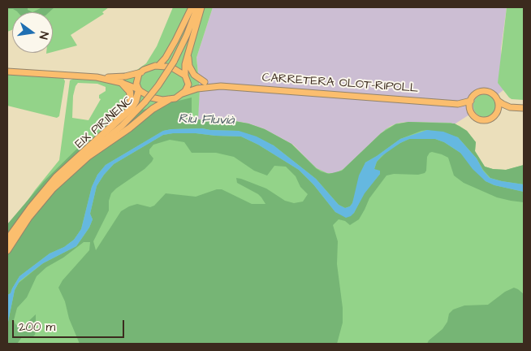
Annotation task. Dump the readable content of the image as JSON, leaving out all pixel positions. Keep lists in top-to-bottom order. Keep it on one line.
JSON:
{"streets":{"highway":["EIX PIRINENC"],"main road":["CARRETERA OLOT-RIPOLL"]},"water":["Riu Fluvià"],"scale_bar":"200 m","north":"right"}
